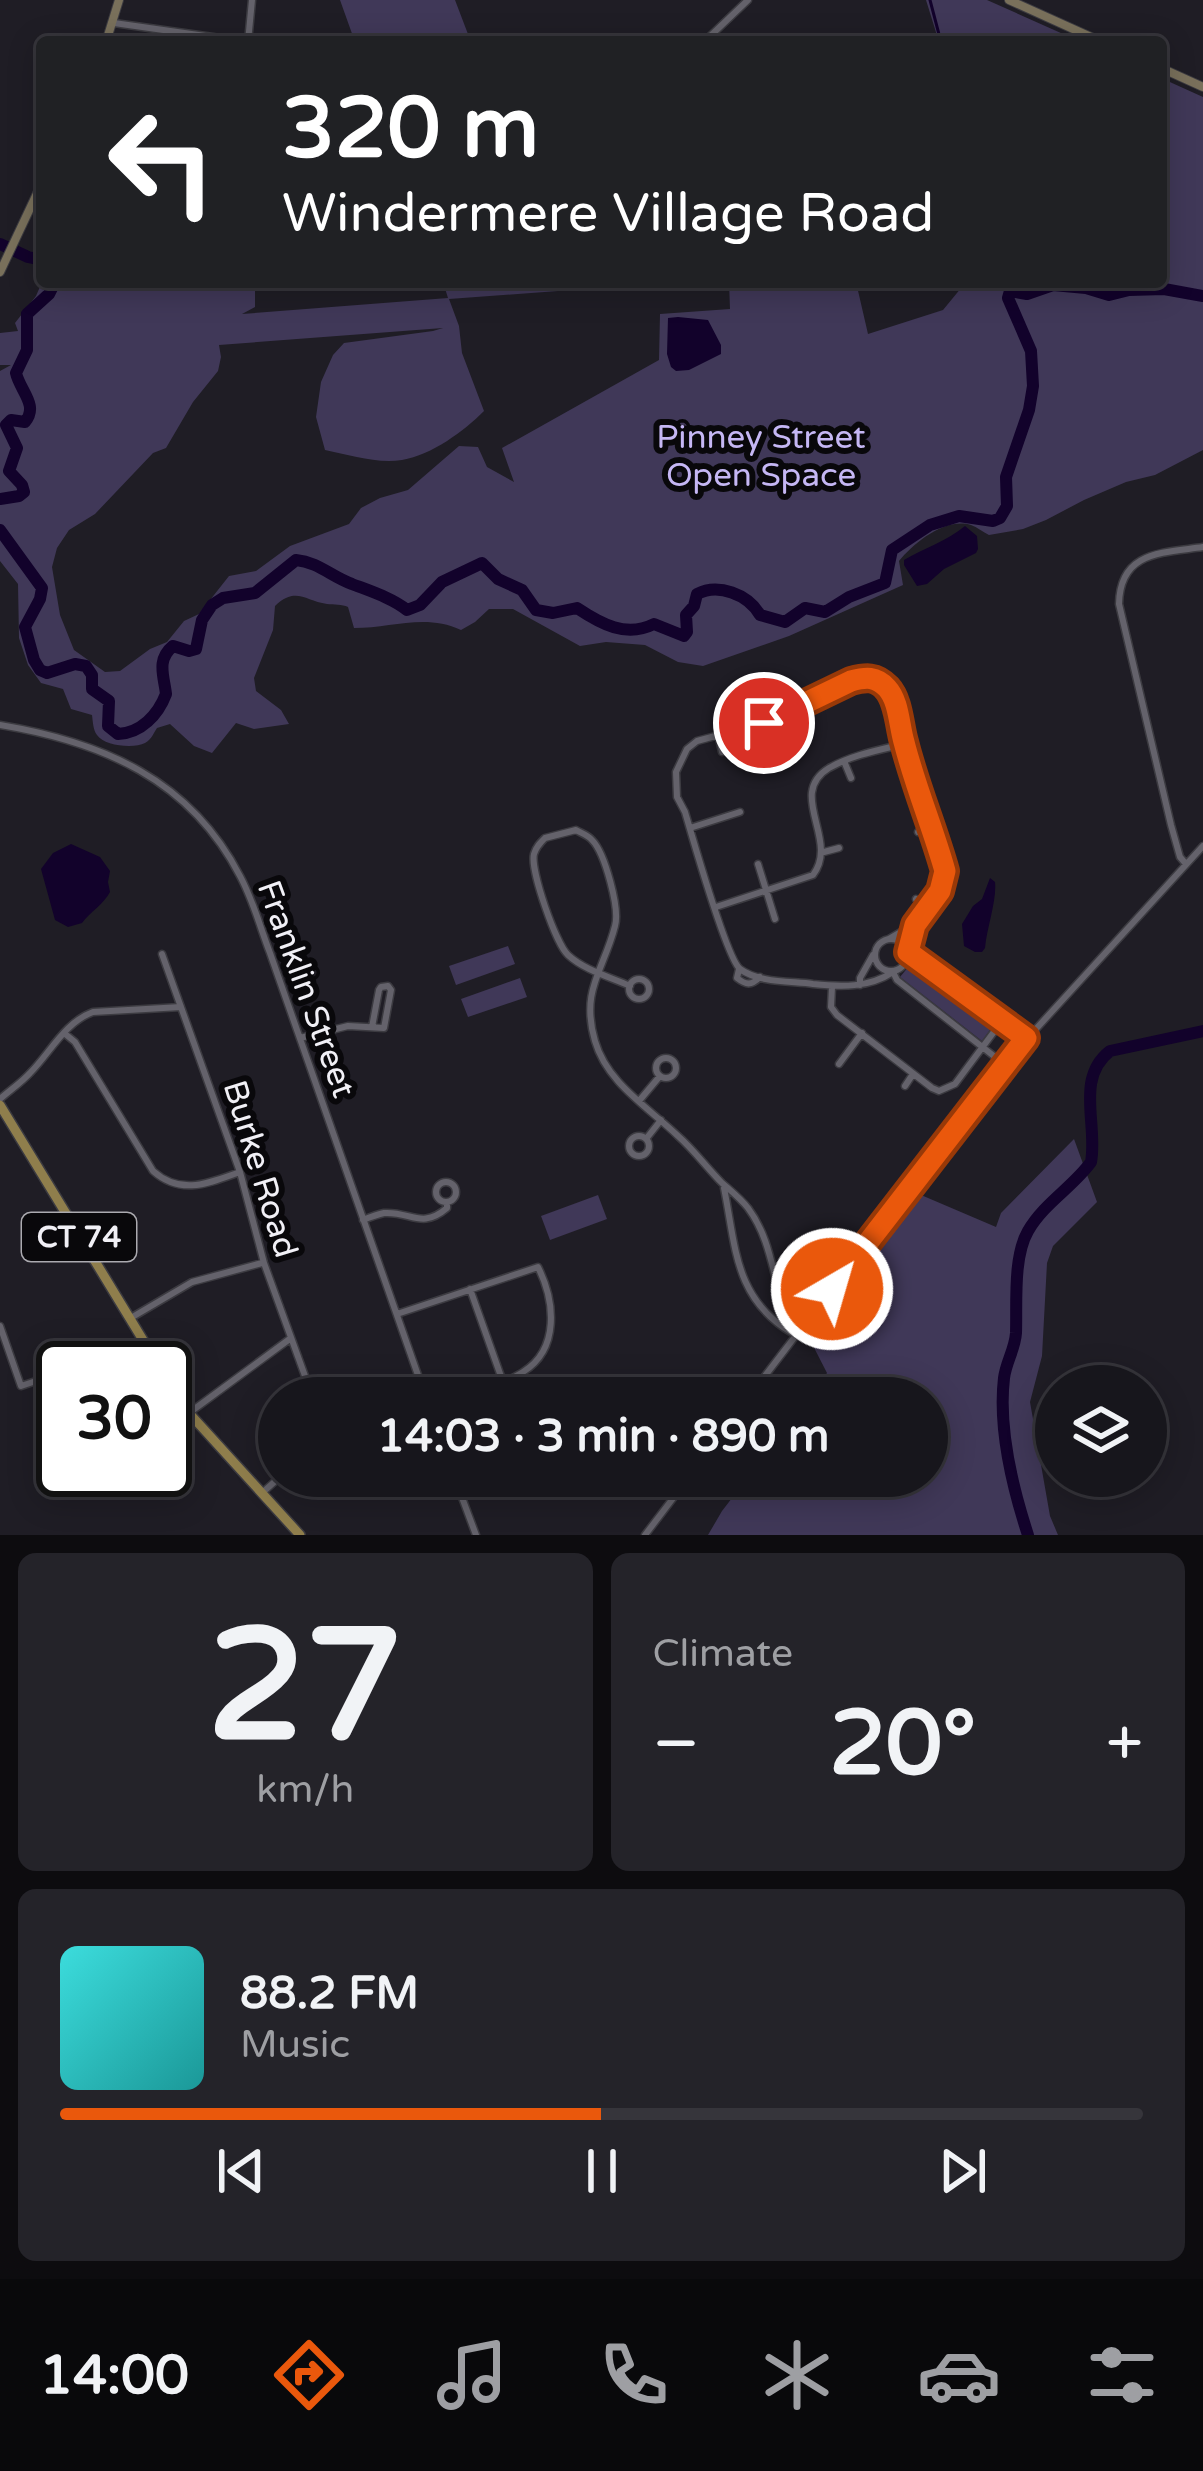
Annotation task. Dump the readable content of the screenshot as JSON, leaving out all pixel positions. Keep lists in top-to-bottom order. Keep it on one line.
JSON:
{"streets":{"main road":["CT 74"],"street":["Franklin Street","Burke Road"]},"parks":["Pinney Street Open Space"],"page":{"turn":["320 m","Windermere Village Road"],"limit":"30","trip":"14:03 · 3 min · 890 m","tile":[["27","km/h"],"Climate"],"heat":["−","20°","+"],"song":["88.2 FM","Music"],"tabs":"14:00"}}
